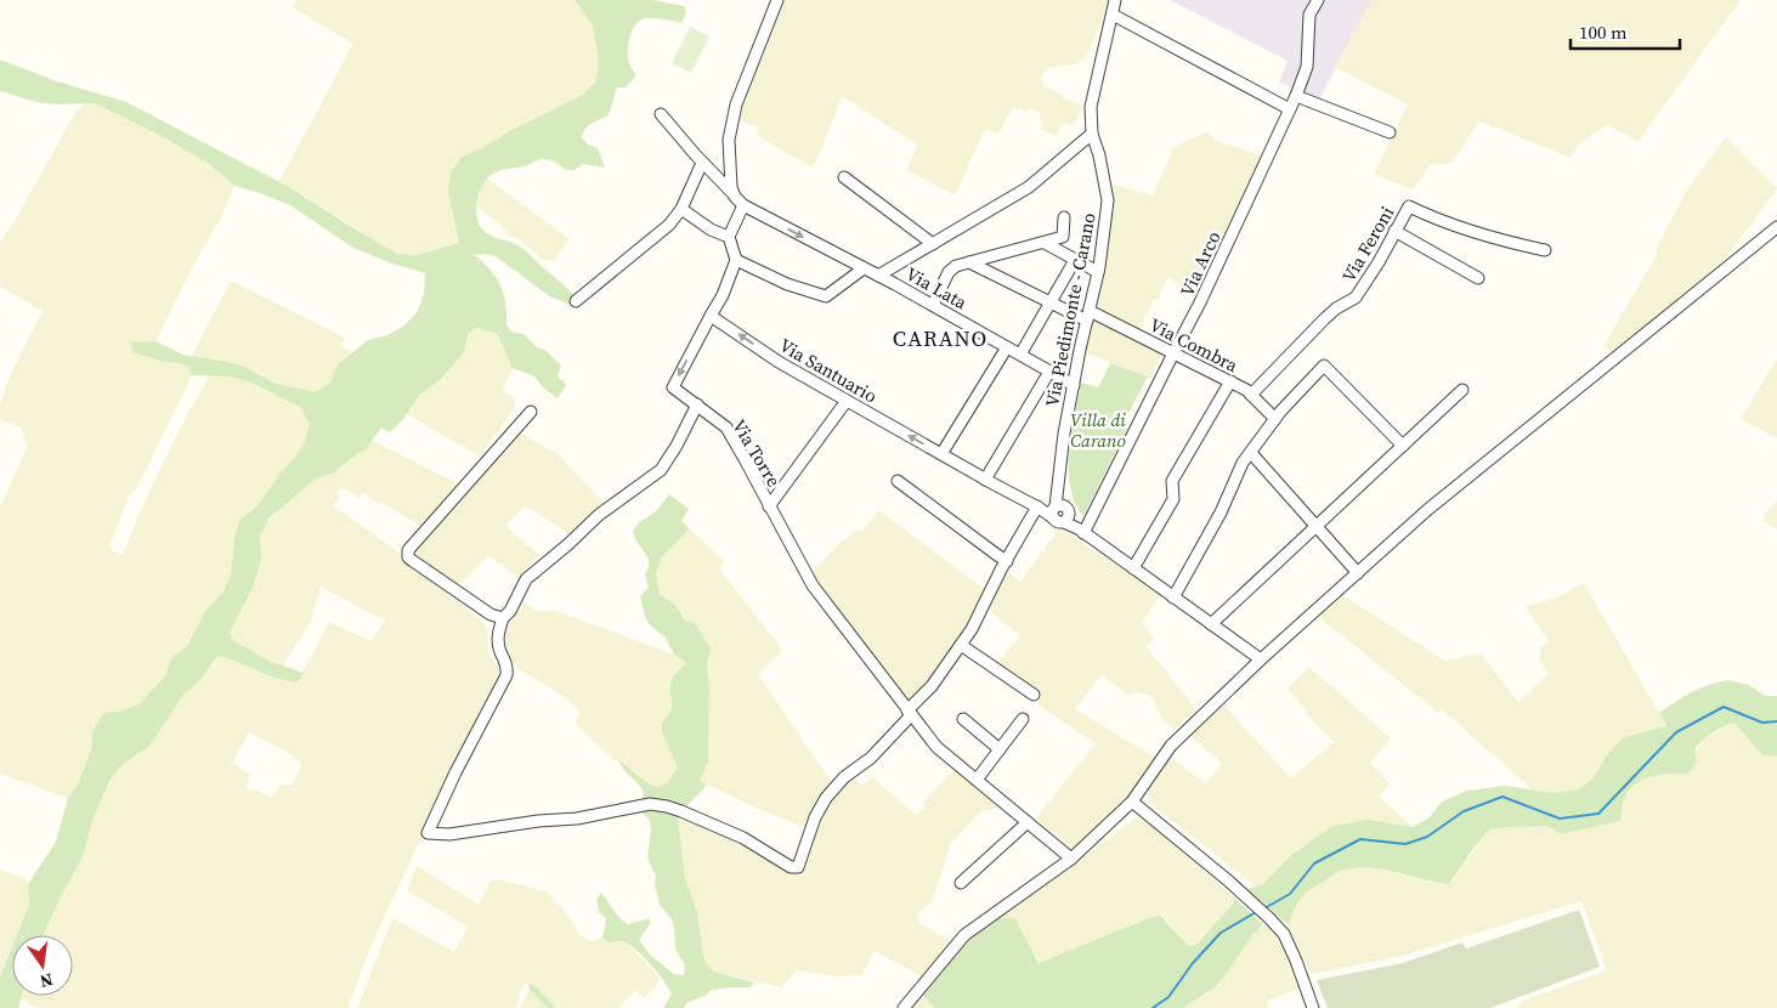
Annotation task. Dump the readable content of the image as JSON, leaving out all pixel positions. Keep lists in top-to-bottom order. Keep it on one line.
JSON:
{"streets":{"street":["Via Feroni","Via Arco","Via Lata","Via Piedimonte - Carano","Via Combra","Via Santuario","Via Torre"]},"crossings":[["Via Feroni","Via Combra"],["Via Arco","Via Combra"],["Via Lata","Via Piedimonte - Carano"],["Via Piedimonte - Carano","Via Combra"],["Via Piedimonte - Carano","Via Santuario"],["Via Santuario","Via Torre"]],"one_way":["Via Santuario"],"districts":["CARANO"],"parks":["Villa di Carano"],"scale_bar":"100 m","north":"bottom"}
